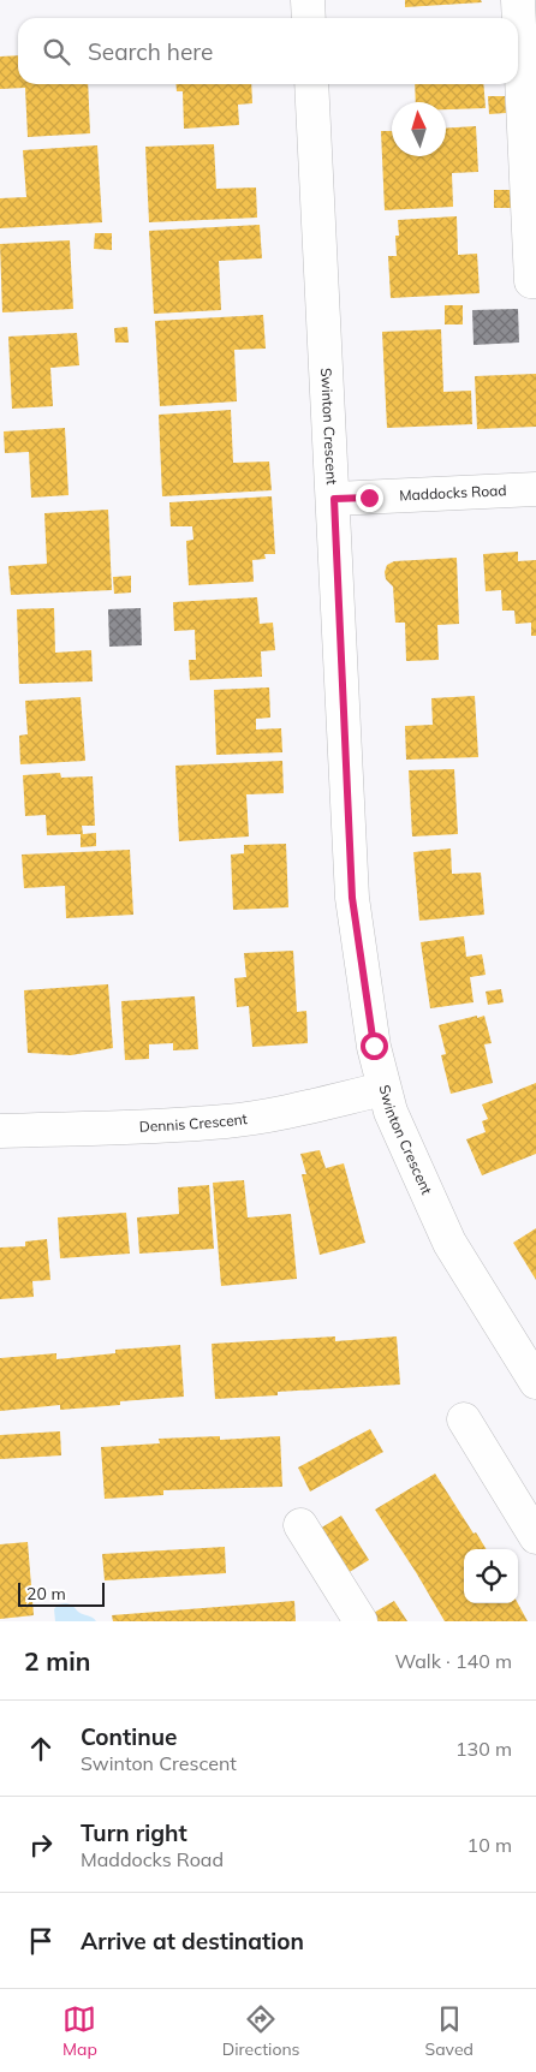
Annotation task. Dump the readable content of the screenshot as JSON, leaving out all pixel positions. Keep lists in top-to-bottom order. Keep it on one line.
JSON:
{"streets":{"street":["Swinton Crescent","Maddocks Road","Dennis Crescent"]},"crossings":[["Swinton Crescent","Maddocks Road"],["Swinton Crescent","Dennis Crescent"]],"scale_bar":"20 m","north":"top","page":{"search":"Search here","scale":"20 m","heading":["2 min","Walk · 140 m"],"list":[["Continue","Swinton Crescent","130 m"],["Turn right","Maddocks Road","10 m"],"Arrive at destination"],"nav":["Map","Directions","Saved"]}}
